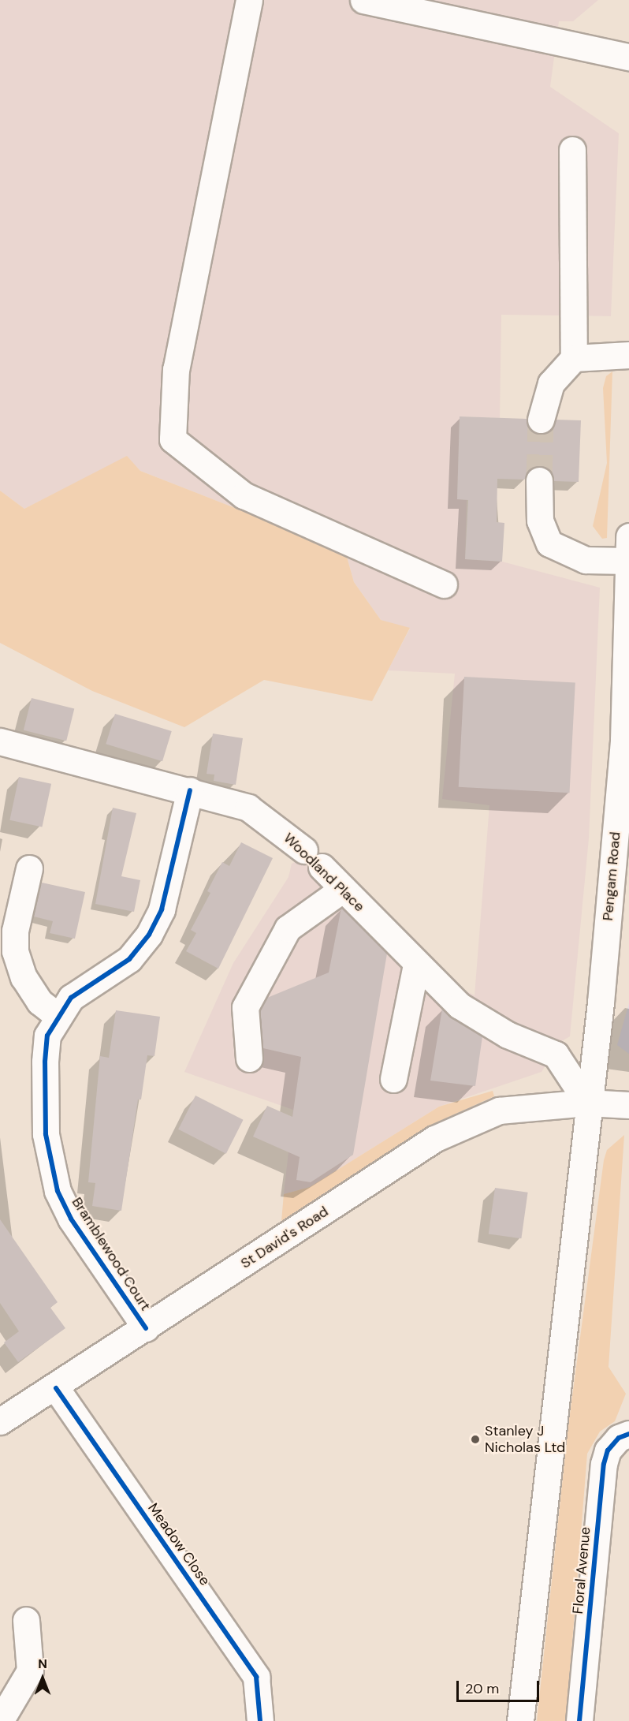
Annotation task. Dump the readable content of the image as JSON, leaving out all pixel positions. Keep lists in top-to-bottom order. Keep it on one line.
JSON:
{"streets":{"main road":["Woodland Place","Pengam Road","St David's Road","Bramblewood Court","Meadow Close","Floral Avenue"]},"crossings":[["Woodland Place","Pengam Road"],["Woodland Place","St David's Road"],["Woodland Place","Bramblewood Court"],["Pengam Road","St David's Road"],["St David's Road","Bramblewood Court"],["St David's Road","Meadow Close"]],"places":["Stanley J Nicholas Ltd"],"scale_bar":"20 m","north":"top"}
